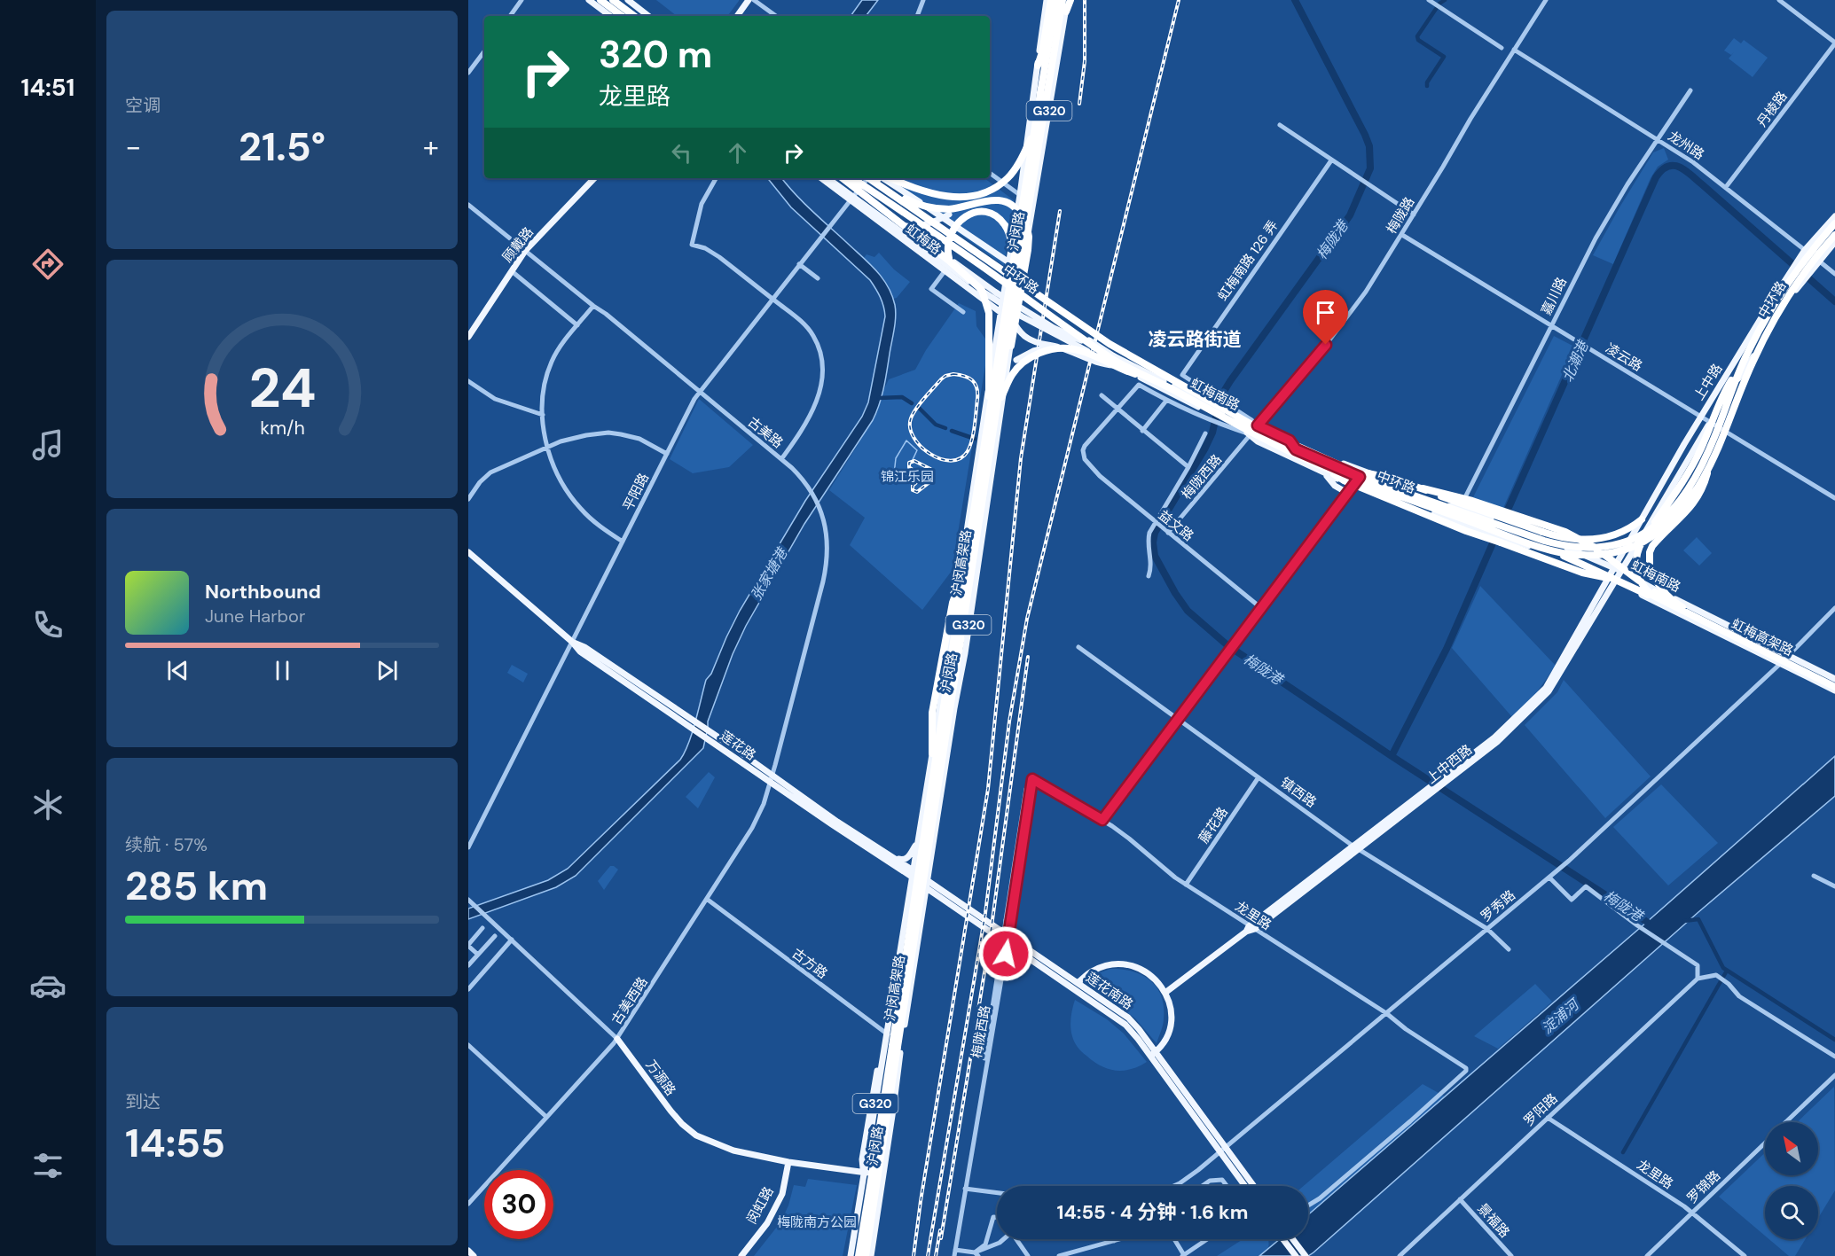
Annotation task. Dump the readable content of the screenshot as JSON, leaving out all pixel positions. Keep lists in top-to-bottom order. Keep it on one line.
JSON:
{"streets":{"highway":["中环路","沪闵高架路","虹梅高架路"],"main road":["G320","沪闵路","虹梅路","顾戴路","上中路","虹梅南路","莲花路","上中西路","莲花南路","万源路","闵虹路"],"street":["丹棱路","龙州路","梅陇路","虹梅南路 126 弄","嘉川路","凌云路","古美路","梅陇西路","平阳路","益文路","镇西路","藤花路","罗秀路","龙里路","古方路","古美西路","罗阳路","罗锦路","景福路"]},"crossings":[["丹棱路","龙州路"],["龙州路","梅陇路"],["龙州路","嘉川路"],["龙州路","上中路"],["梅陇路","虹梅南路 126 弄"],["梅陇路","凌云路"],["梅陇路","虹梅南路"],["梅陇路","梅陇西路"],["沪闵路","虹梅路"],["沪闵路","沪闵高架路"],["沪闵路","古方路"],["沪闵路","莲花南路"],["沪闵路","万源路"],["虹梅路","虹梅南路"],["虹梅路","平阳路"],["顾戴路","古美路"],["虹梅南路 126 弄","虹梅南路"],["虹梅南路 126 弄","梅陇西路"],["中环路","虹梅南路"],["嘉川路","凌云路"],["凌云路","上中路"],["上中路","虹梅南路"],["上中路","上中西路"],["虹梅南路","梅陇西路"],["虹梅南路","虹梅高架路"],["虹梅南路","上中西路"],["虹梅南路","罗秀路"],["古美路","平阳路"],["古美路","莲花路"],["古美路","古美西路"],["梅陇西路","益文路"],["梅陇西路","龙里路"],["平阳路","莲花路"],["莲花路","莲花南路"],["莲花路","古美西路"],["上中西路","镇西路"],["上中西路","龙里路"],["镇西路","藤花路"],["镇西路","罗秀路"],["藤花路","龙里路"],["罗秀路","龙里路"],["罗秀路","莲花南路"],["龙里路","罗阳路"],["龙里路","罗锦路"],["古方路","古美西路"],["古美西路","万源路"],["万源路","闵虹路"],["罗阳路","景福路"]],"districts":["凌云路街道"],"water":["梅陇港","北潮港","张家塘港","淀浦河"],"parks":["锦江乐园","梅陇南方公园"],"north":"top left","page":{"tabs":"14:51","tile":["空调",["续航 · 57%","285 km"],["到达","14:55"]],"turn":["320 m","龙里路"],"heat":["−","21.5°","+"],"song":["Northbound","June Harbor"],"limit":"30","trip":"14:55 · 4 分钟 · 1.6 km","gauge":["24","km/h"]}}
